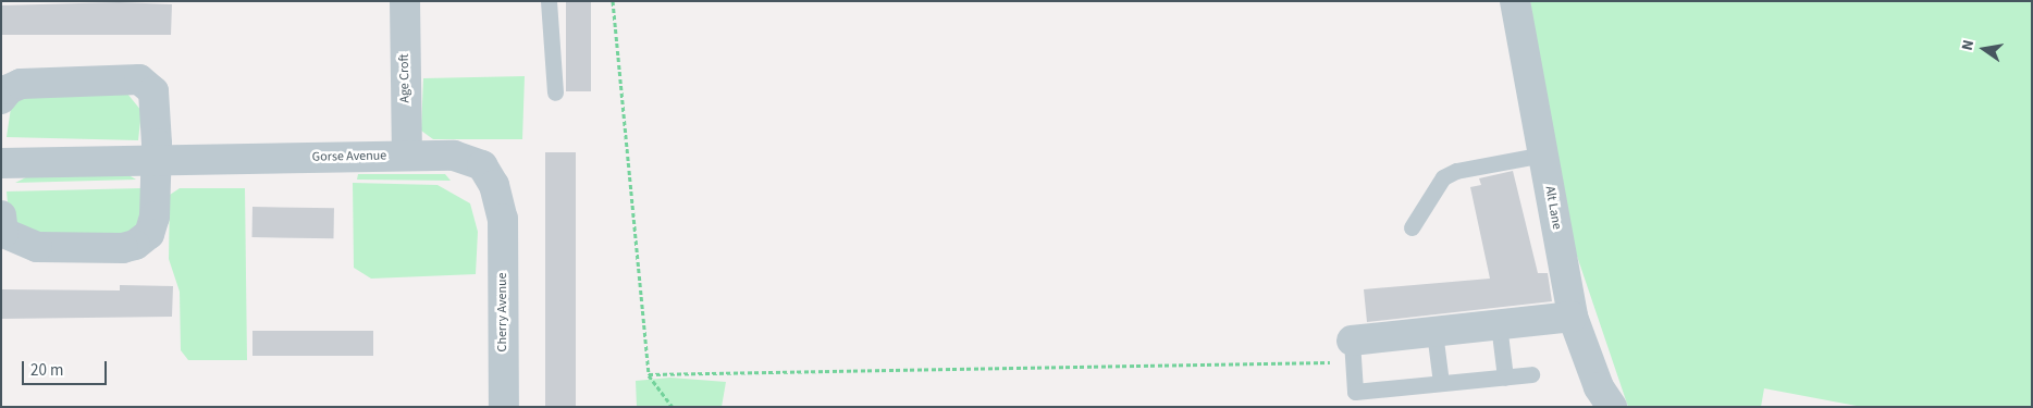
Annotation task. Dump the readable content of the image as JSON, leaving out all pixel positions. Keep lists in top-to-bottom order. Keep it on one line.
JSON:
{"streets":{"street":["Age Croft","Gorse Avenue","Alt Lane","Cherry Avenue"]},"crossings":[["Age Croft","Gorse Avenue"],["Gorse Avenue","Cherry Avenue"]],"scale_bar":"20 m","north":"left"}
